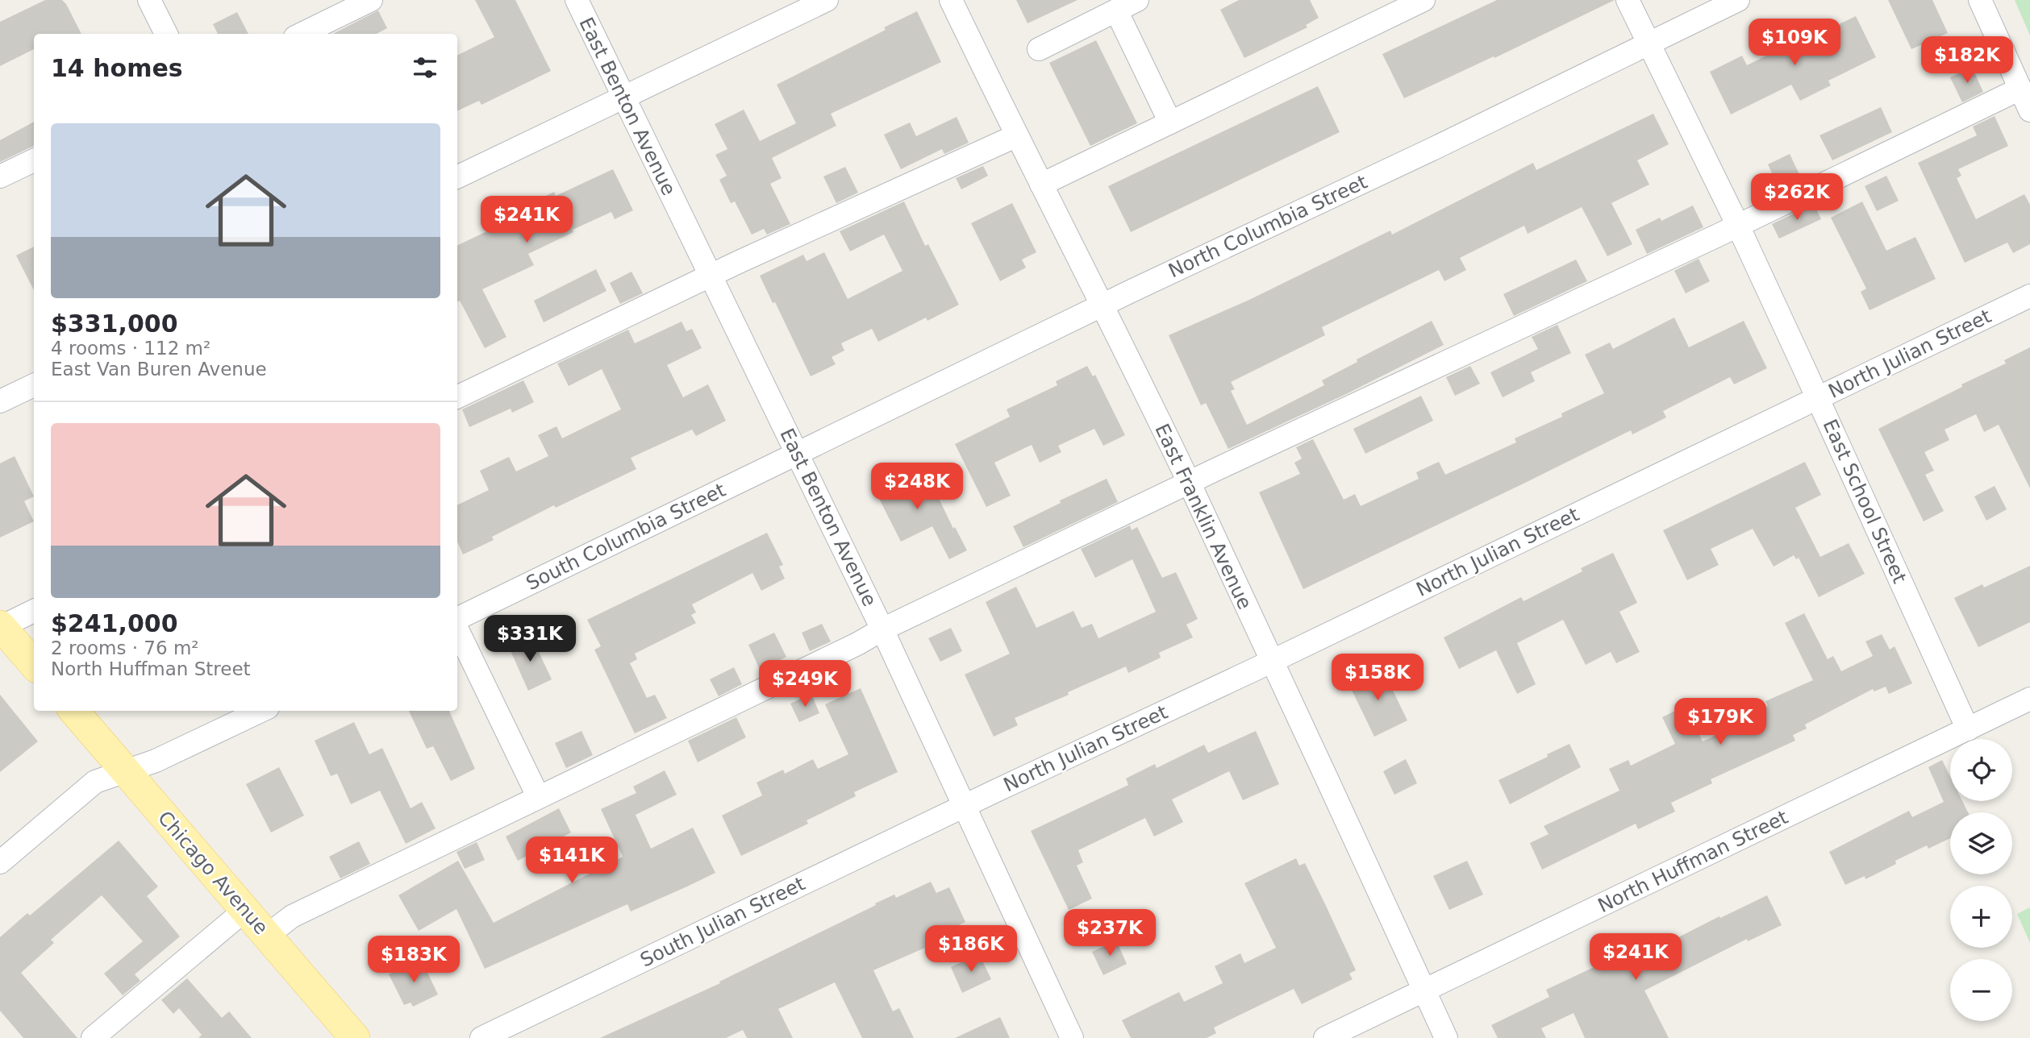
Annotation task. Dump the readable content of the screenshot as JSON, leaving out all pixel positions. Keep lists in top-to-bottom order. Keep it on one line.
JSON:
{"streets":{"main road":["Chicago Avenue"],"street":["East Benton Avenue","North Columbia Street","North Julian Street","East School Street","East Franklin Avenue","South Columbia Street","North Huffman Street","South Julian Street"]},"crossings":[["East Benton Avenue","North Columbia Street"],["East Benton Avenue","North Julian Street"],["East Benton Avenue","South Columbia Street"],["East Benton Avenue","South Julian Street"],["North Columbia Street","East School Street"],["North Columbia Street","East Franklin Avenue"],["North Columbia Street","South Columbia Street"],["North Julian Street","East School Street"],["North Julian Street","East Franklin Avenue"],["North Julian Street","South Julian Street"],["East School Street","North Huffman Street"],["East Franklin Avenue","North Huffman Street"]],"page":{"price":["$109K","$182K","$262K","$241K","$248K","$331K","$158K","$249K","$179K","$141K","$237K","$186K","$241K","$183K"],"heading":"14 homes","list":[{"name":"$331,000","note":"4 rooms · 112 m² · East Van Buren Avenue"},{"name":"$241,000","note":"2 rooms · 76 m² · North Huffman Street"}],"map_buttons":["+","−"]}}
